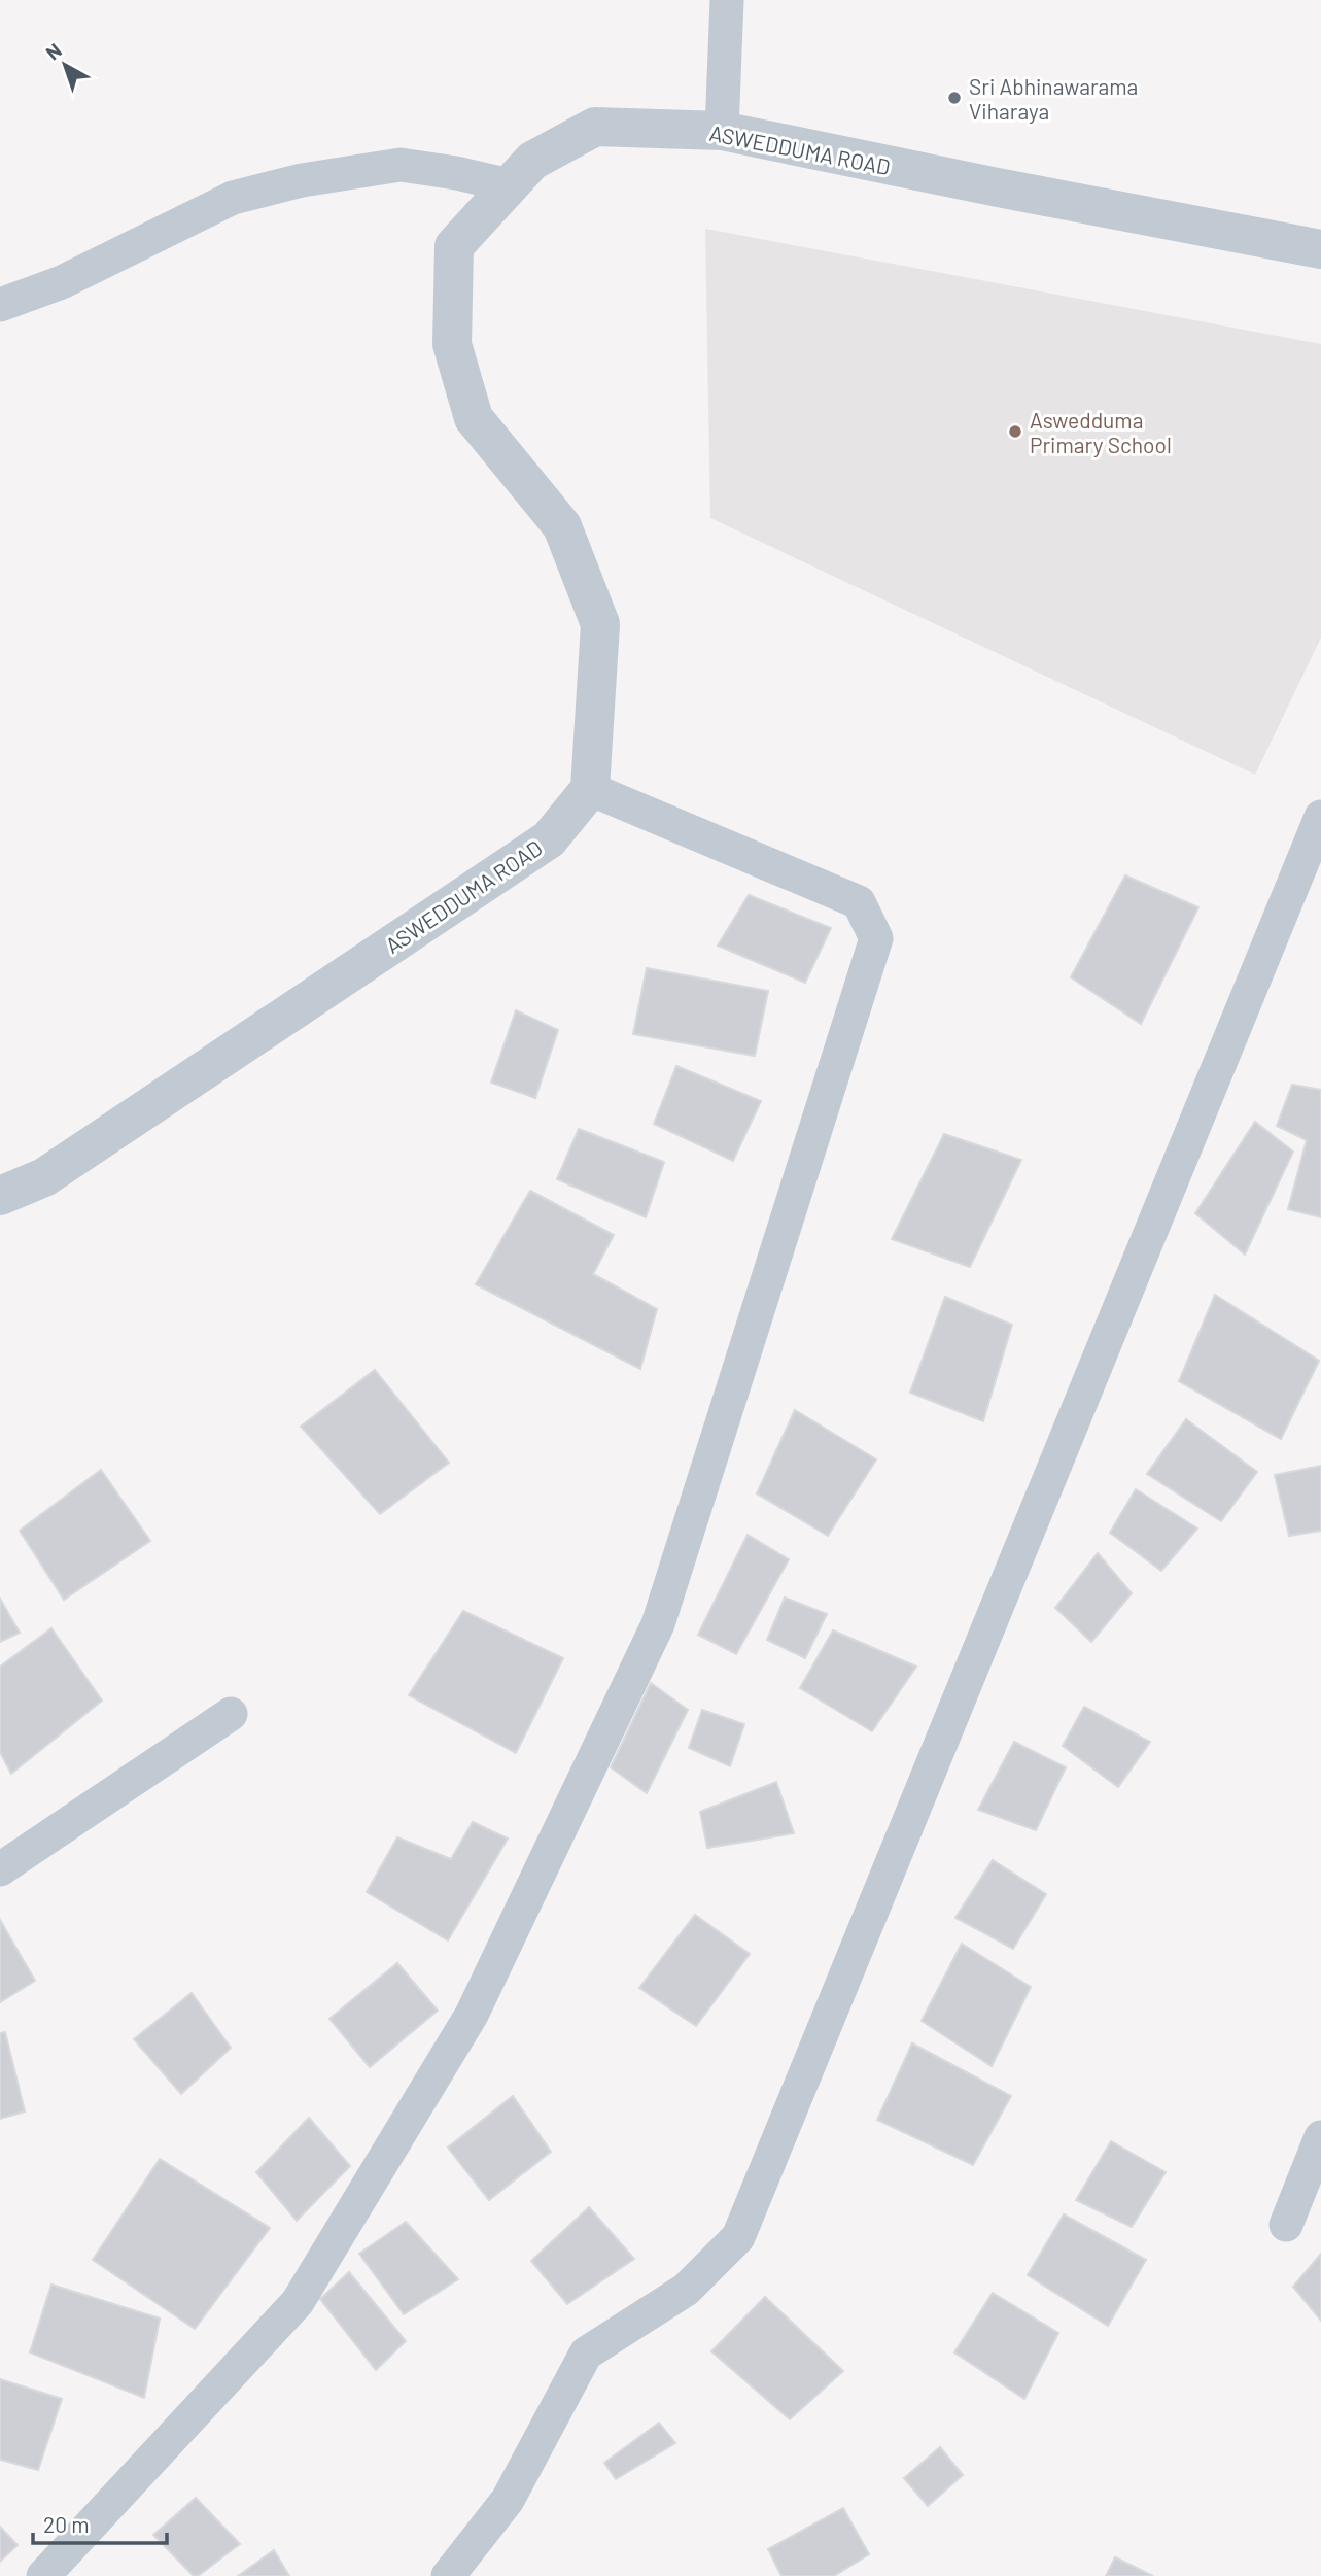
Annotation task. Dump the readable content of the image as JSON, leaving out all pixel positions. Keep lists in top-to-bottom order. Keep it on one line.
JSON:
{"streets":{"street":["ASWEDDUMA ROAD"]},"places":["Sri Abhinawarama Viharaya","Aswedduma Primary School"],"scale_bar":"20 m","north":"top left"}
